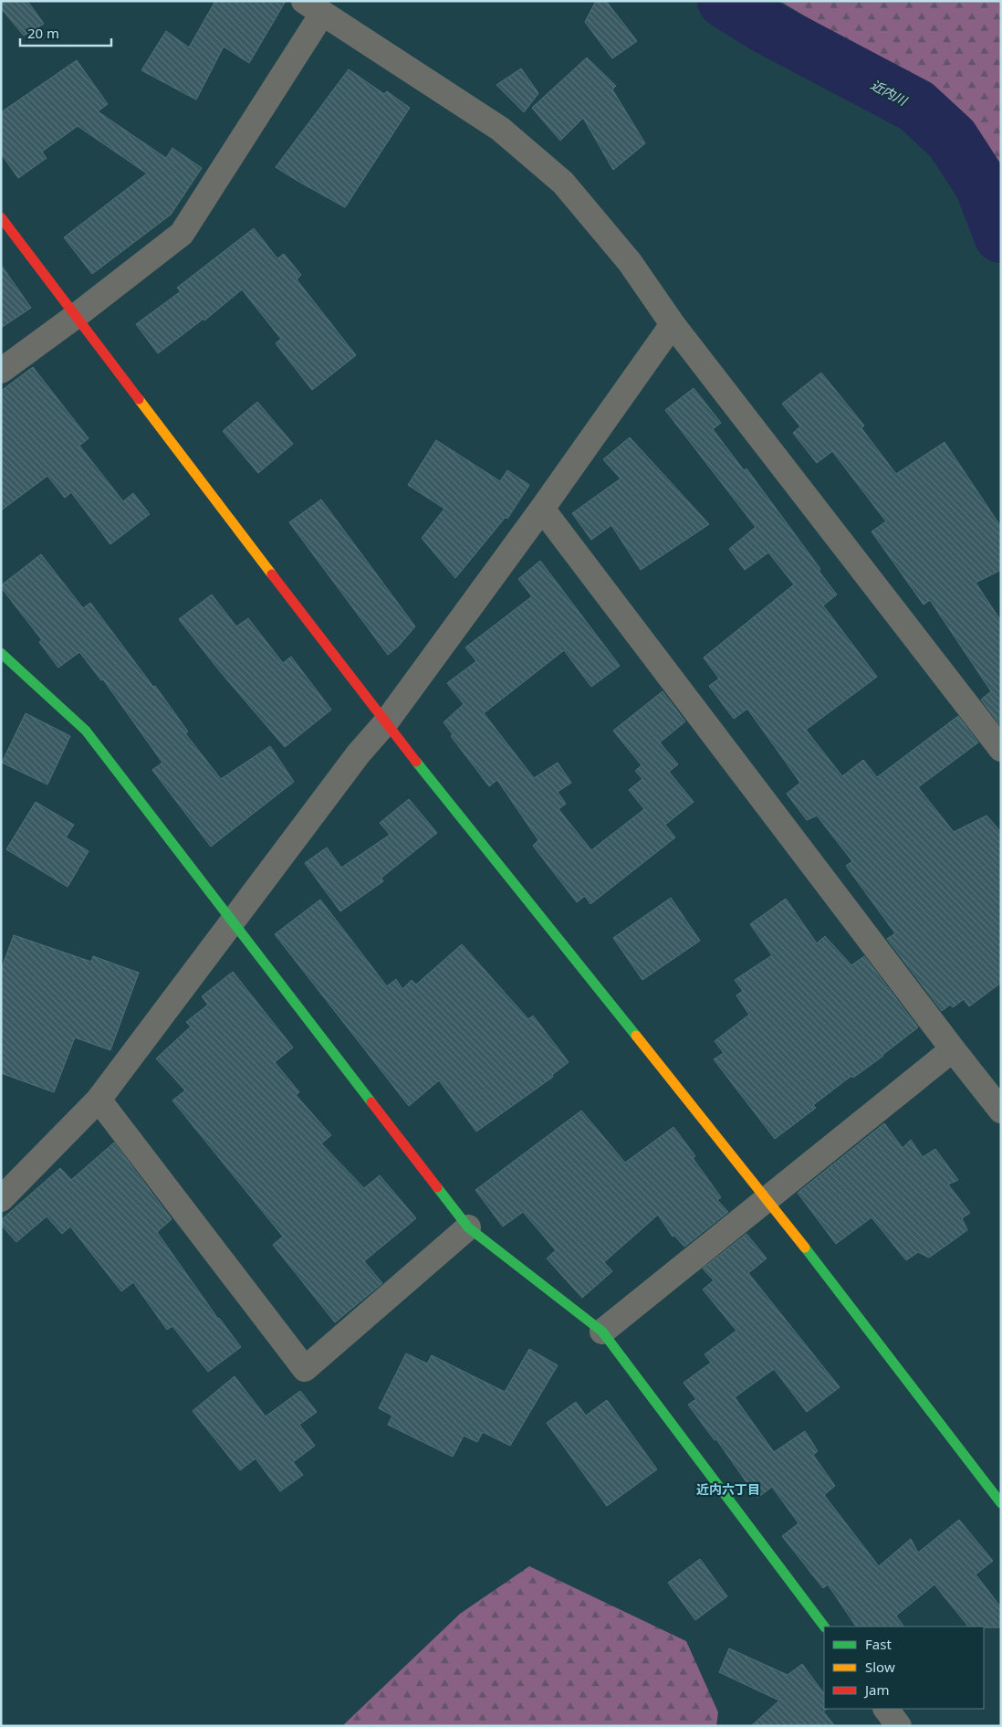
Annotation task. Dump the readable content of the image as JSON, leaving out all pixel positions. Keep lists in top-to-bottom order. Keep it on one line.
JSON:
{"districts":["近内六丁目"],"water":["近内川"],"legend":["Fast","Slow","Jam"],"scale_bar":"20 m"}
